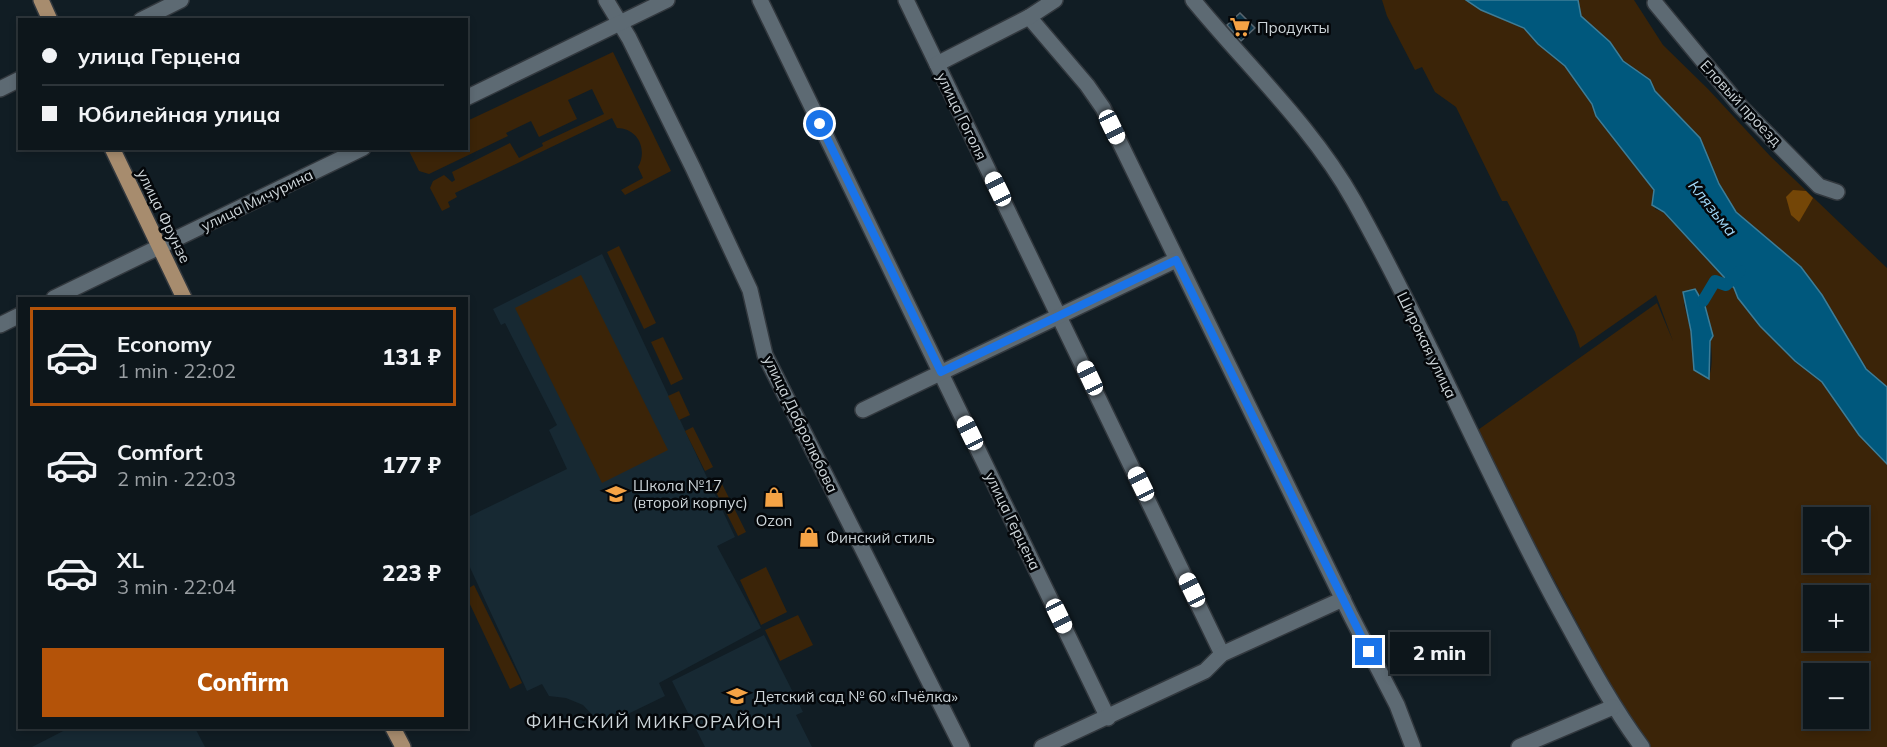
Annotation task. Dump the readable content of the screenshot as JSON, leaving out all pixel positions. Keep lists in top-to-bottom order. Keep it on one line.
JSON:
{"streets":{"main road":["улица Фрунзе"],"street":["Еловый проезд","улица Гоголя","улица Мичурина","Широкая улица","улица Добролюбова","улица Герцена"]},"crossings":[["улица Мичурина","улица Фрунзе"]],"districts":["ФИНСКИЙ МИКРОРАЙОН"],"water":["Клязьма"],"places":{"supermarket":["Продукты"],"school or university":["Школа №17 (второй корпус)","Детский сад № 60 «Пчёлка»"],"shop":["Ozon","Финский стиль"]},"page":{"banner":["улица Герцена","Юбилейная улица"],"list":[{"name":"Economy","note":"1 min · 22:02","value":"131 ₽"},{"name":"Comfort","note":"2 min · 22:03","value":"177 ₽"},{"name":"XL","note":"3 min · 22:04","value":"223 ₽"}],"map_buttons":["+","−"],"bubble":"2 min","buttons":"Confirm"}}
